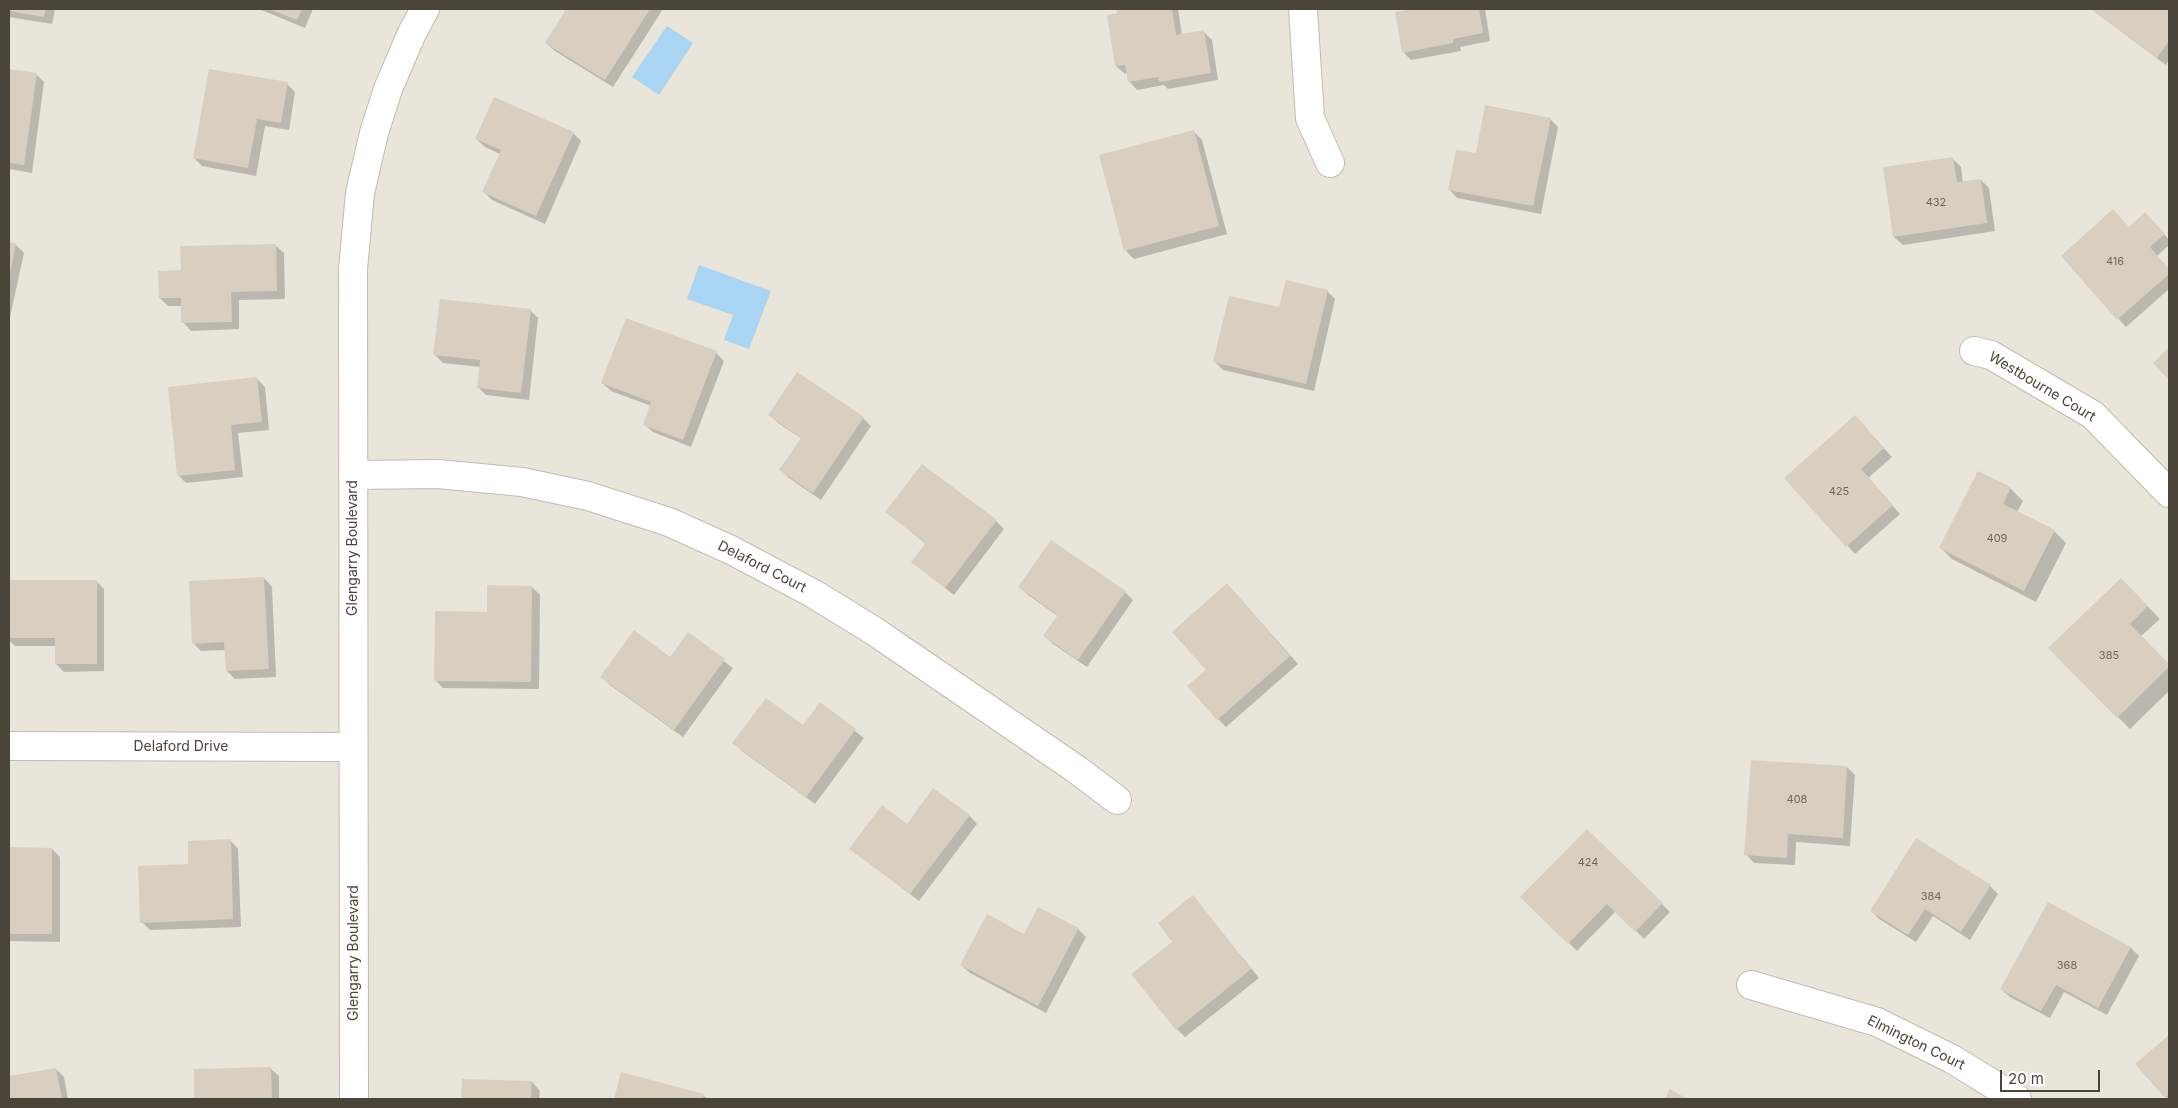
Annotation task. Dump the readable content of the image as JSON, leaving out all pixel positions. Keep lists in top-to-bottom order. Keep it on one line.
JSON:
{"streets":{"street":["Westbourne Court","Glengarry Boulevard","Delaford Court","Delaford Drive","Elmington Court"]},"crossings":[["Glengarry Boulevard","Delaford Court"],["Glengarry Boulevard","Delaford Drive"]],"house_numbers":["432","416","425","409","385","408","424","384","368"],"scale_bar":"20 m"}
